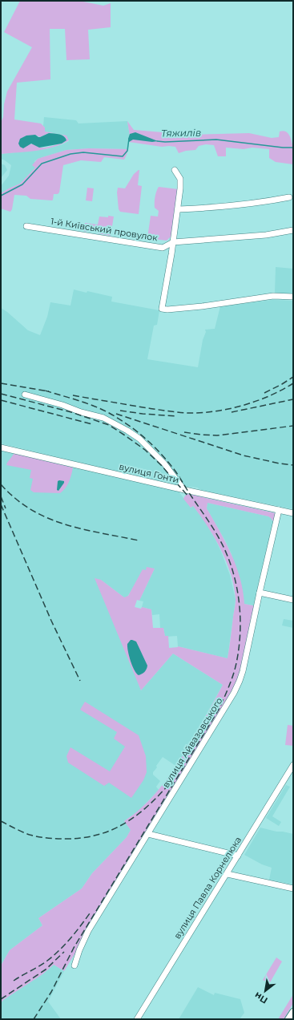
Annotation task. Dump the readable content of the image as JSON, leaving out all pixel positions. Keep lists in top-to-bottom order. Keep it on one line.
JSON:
{"streets":{"street":["1-й Київський провулок","вулиця Гонти","вулиця Айвазовського","вулиця Павла Корнелюка"]},"crossings":[["вулиця Гонти","вулиця Айвазовського"]],"water":["Тяжилів"],"north":"bottom left"}
